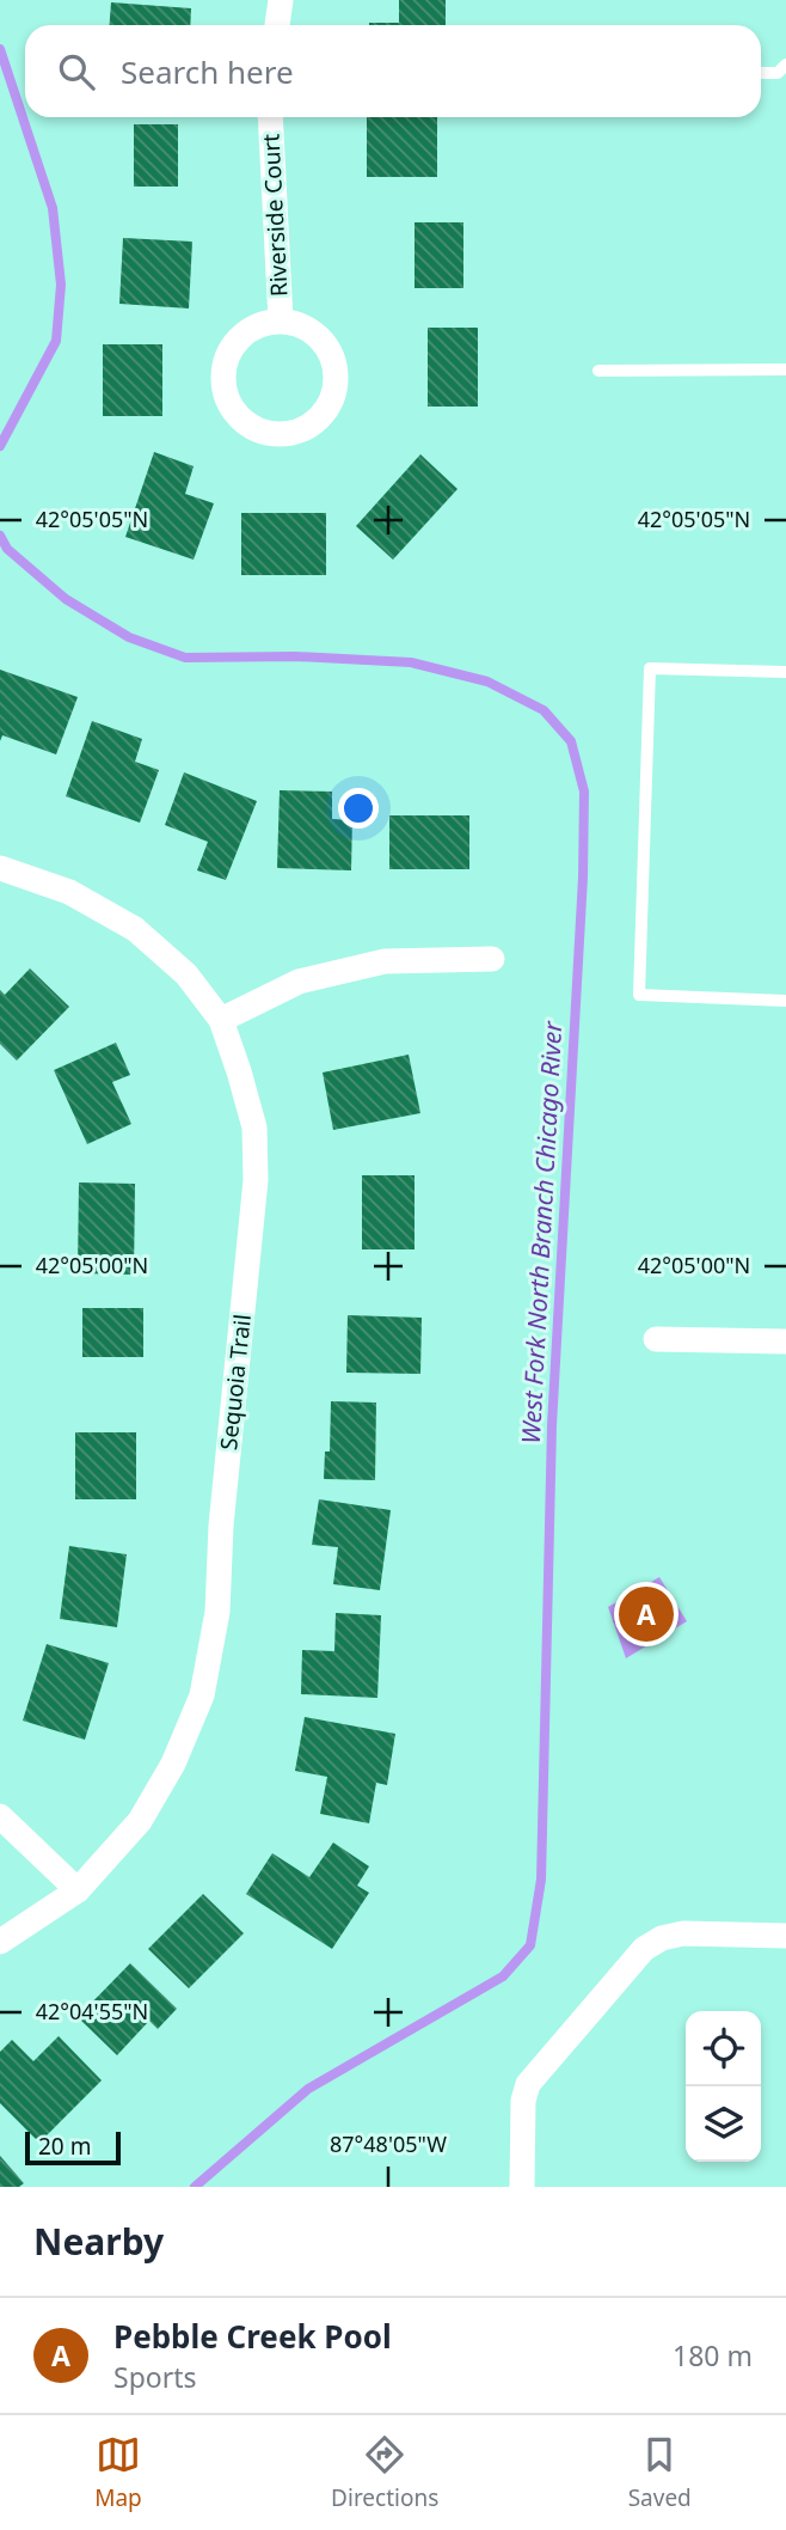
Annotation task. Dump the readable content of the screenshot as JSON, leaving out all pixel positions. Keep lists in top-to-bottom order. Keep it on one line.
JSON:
{"streets":{"street":["Riverside Court","Sequoia Trail"]},"water":["West Fork North Branch Chicago River"],"scale_bar":"20 m","page":{"search":"Search here","pins":"A","scale":"20 m","heading":"Nearby","list":[{"mark":"A","name":"Pebble Creek Pool","note":"Sports","value":"180 m"}],"nav":["Map","Directions","Saved"]},"coordinates":["42°05'05\"N","42°05'00\"N","42°04'55\"N","87°48'05\"W"]}
